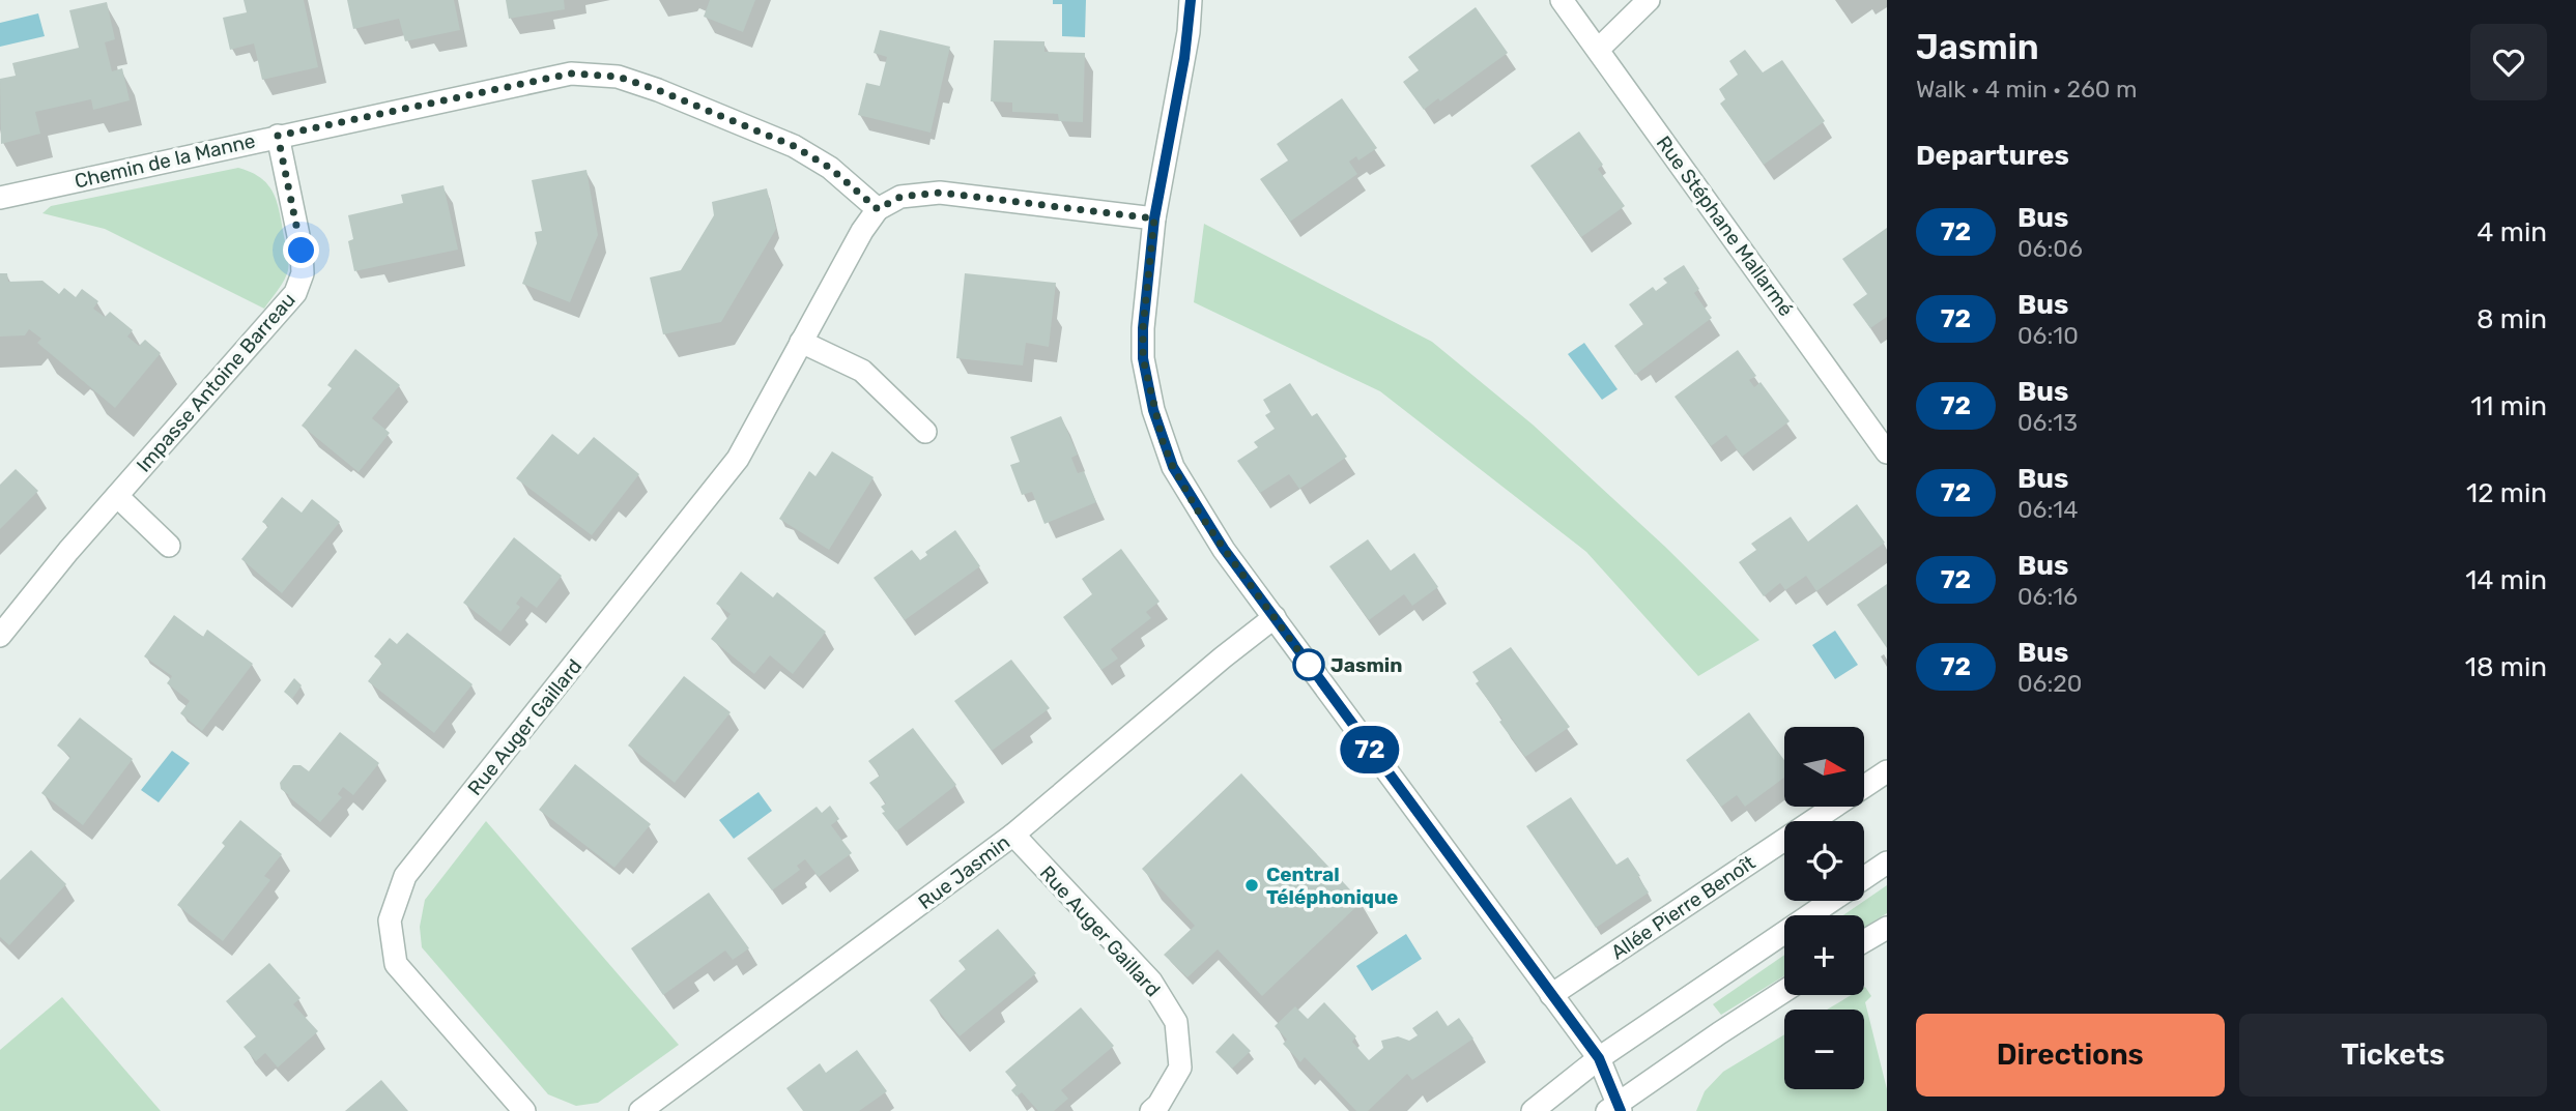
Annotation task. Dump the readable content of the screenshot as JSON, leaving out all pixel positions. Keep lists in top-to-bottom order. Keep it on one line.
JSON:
{"streets":{"street":["Chemin de la Manne","Rue Stéphane Mallarmé","Impasse Antoine Barreau","Rue Auger Gaillard","Rue Jasmin","Allée Pierre Benoît"]},"crossings":[["Chemin de la Manne","Impasse Antoine Barreau"],["Chemin de la Manne","Rue Auger Gaillard"],["Rue Auger Gaillard","Rue Jasmin"]],"places":["Jasmin","Central Téléphonique"],"lines":["bus line 72"],"north":"right","page":{"on_map":"72","heading":[["Jasmin","Walk · 4 min · 260 m"],"Departures"],"list":[{"mark":"72","name":"Bus","note":"06:06","value":"4 min"},{"mark":"72","name":"Bus","note":"06:10","value":"8 min"},{"mark":"72","name":"Bus","note":"06:13","value":"11 min"},{"mark":"72","name":"Bus","note":"06:14","value":"12 min"},{"mark":"72","name":"Bus","note":"06:16","value":"14 min"},{"mark":"72","name":"Bus","note":"06:20","value":"18 min"}],"map_buttons":["+","−"],"buttons":["Directions","Tickets"]}}
